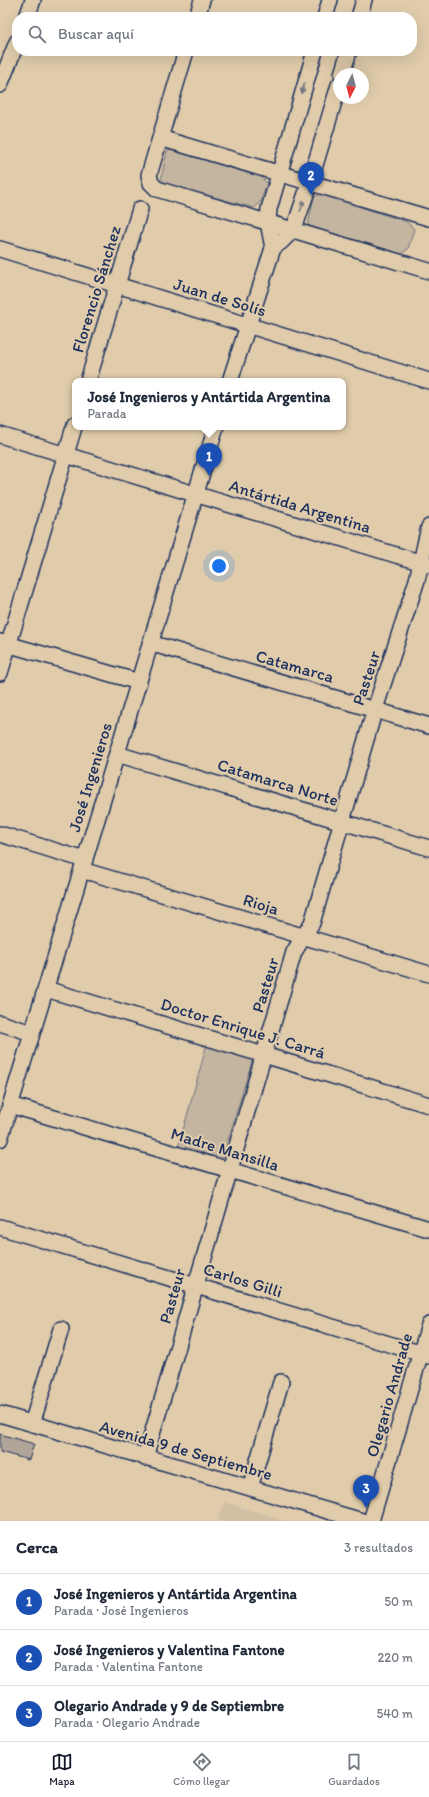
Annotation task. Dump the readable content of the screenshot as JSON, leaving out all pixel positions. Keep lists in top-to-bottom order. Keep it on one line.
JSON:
{"streets":{"street":["Florencio Sánchez","Juan de Solís","Antártida Argentina","Catamarca","Pasteur","José Ingenieros","Catamarca Norte","Rioja","Doctor Enrique J. Carrá","Madre Mansilla","Carlos Gilli","Olegario Andrade","Avenida 9 de Septiembre"]},"crossings":[["Florencio Sánchez","Juan de Solís"],["Antártida Argentina","Pasteur"],["Antártida Argentina","José Ingenieros"],["Catamarca","Pasteur"],["Catamarca","José Ingenieros"],["Pasteur","Catamarca Norte"],["Pasteur","Rioja"],["Pasteur","Doctor Enrique J. Carrá"],["Pasteur","Madre Mansilla"],["Pasteur","Carlos Gilli"],["Pasteur","Avenida 9 de Septiembre"],["José Ingenieros","Catamarca Norte"],["José Ingenieros","Rioja"],["José Ingenieros","Doctor Enrique J. Carrá"],["José Ingenieros","Madre Mansilla"],["Carlos Gilli","Olegario Andrade"]],"north":"bottom","page":{"search":"Buscar aquí","pins":["2","1","3"],"popup":["José Ingenieros y Antártida Argentina","Parada"],"heading":["Cerca","3 resultados"],"list":[{"mark":"1","name":"José Ingenieros y Antártida Argentina","note":"Parada · José Ingenieros","value":"50 m"},{"mark":"2","name":"José Ingenieros y Valentina Fantone","note":"Parada · Valentina Fantone","value":"220 m"},{"mark":"3","name":"Olegario Andrade y 9 de Septiembre","note":"Parada · Olegario Andrade","value":"540 m"}],"nav":["Mapa","Cómo llegar","Guardados"]}}
